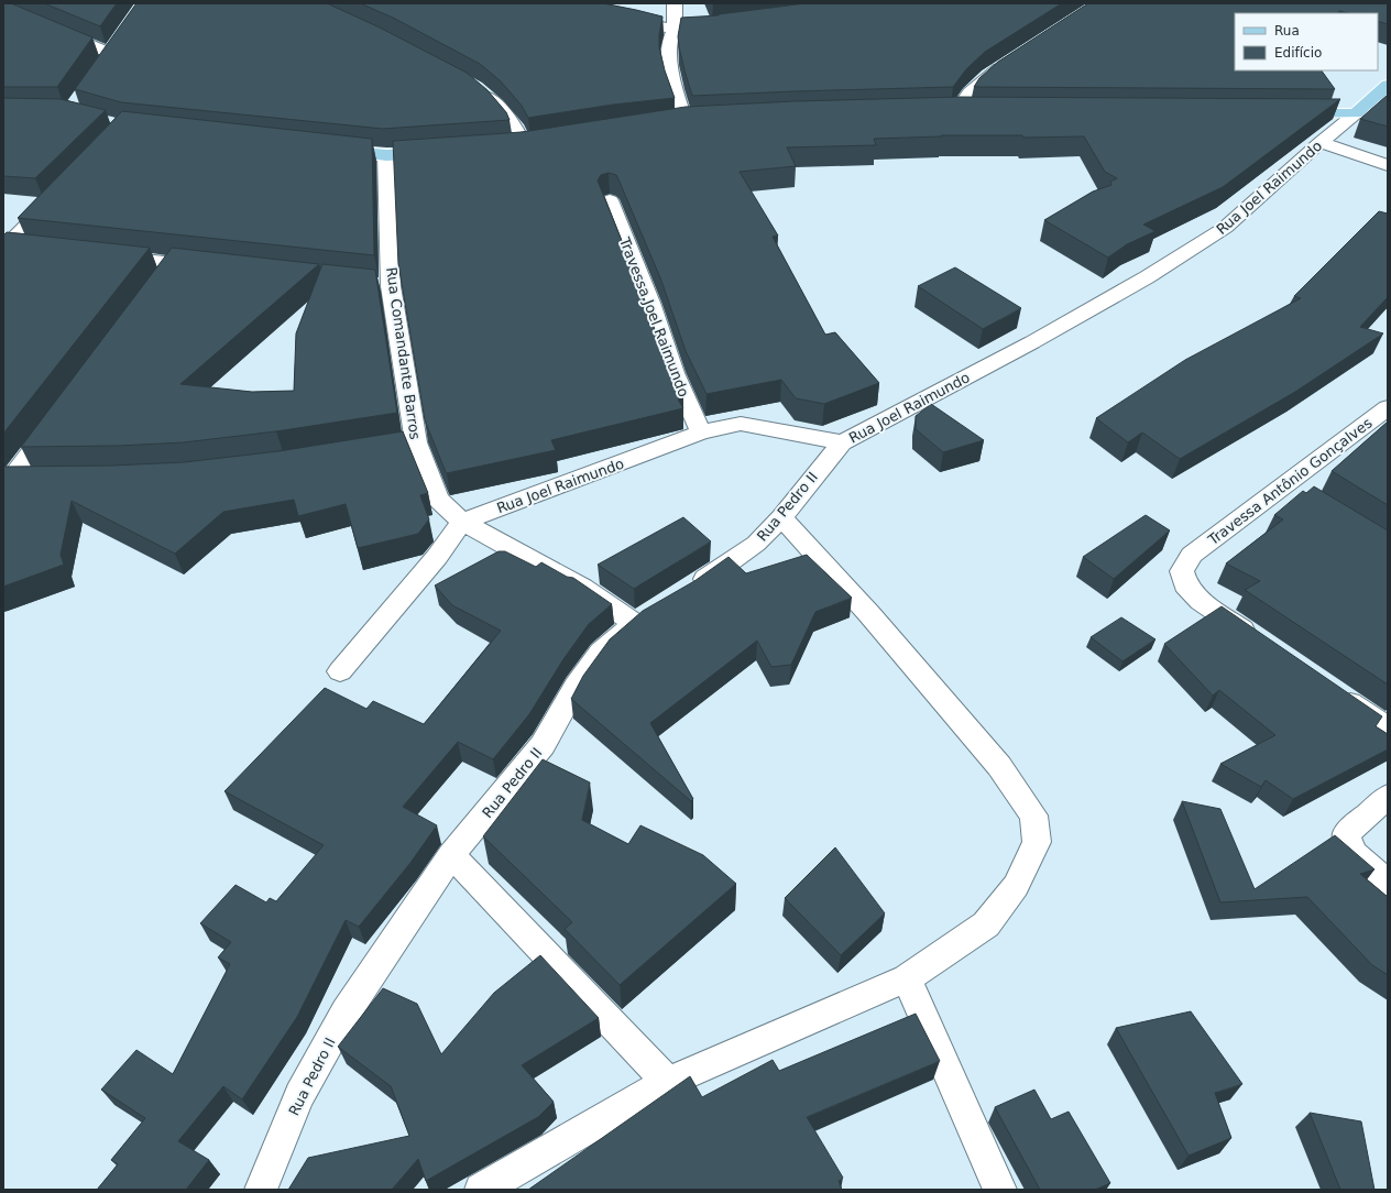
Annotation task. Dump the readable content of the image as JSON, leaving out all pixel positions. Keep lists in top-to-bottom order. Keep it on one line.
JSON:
{"streets":{"street":["Rua Joel Raimundo","Travessa Joel Raimundo","Rua Comandante Barros","Travessa Antônio Gonçalves","Rua Pedro II"]},"crossings":[["Rua Joel Raimundo","Travessa Joel Raimundo"],["Rua Joel Raimundo","Rua Comandante Barros"],["Rua Joel Raimundo","Rua Pedro II"],["Rua Comandante Barros","Rua Pedro II"]],"legend":["Rua","Edifício"]}
